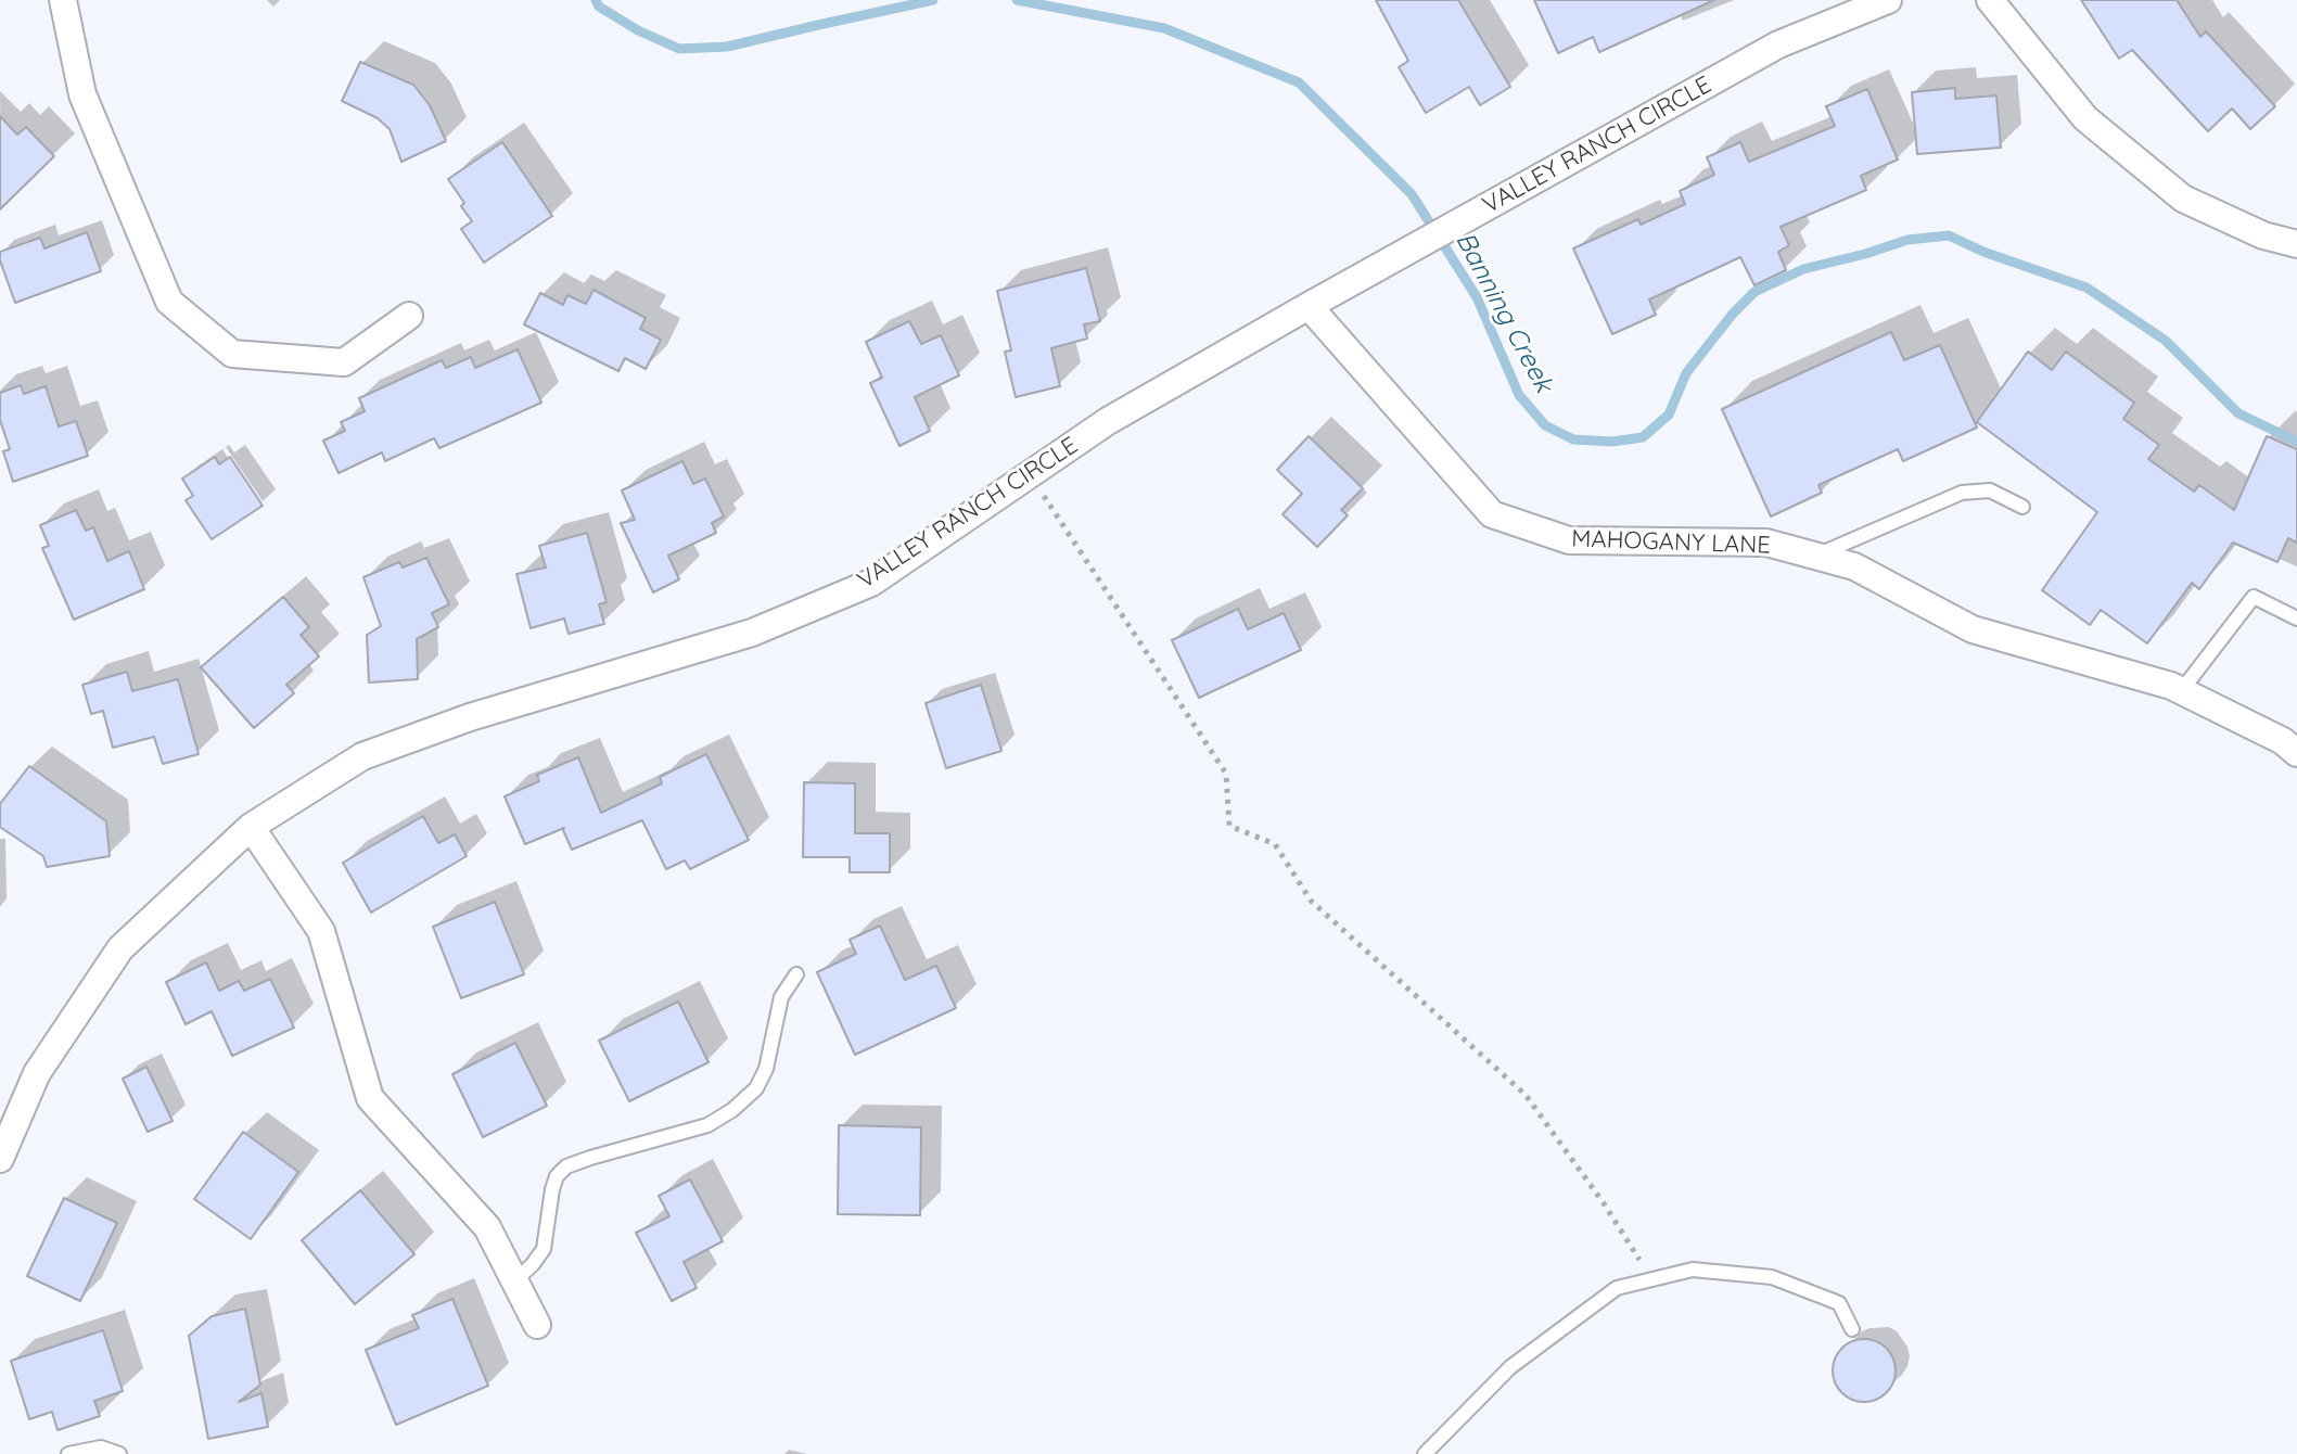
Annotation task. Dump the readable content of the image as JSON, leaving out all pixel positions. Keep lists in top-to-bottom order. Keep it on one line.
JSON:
{"streets":{"street":["VALLEY RANCH CIRCLE","MAHOGANY LANE"]},"crossings":[["VALLEY RANCH CIRCLE","MAHOGANY LANE"]],"water":["Banning Creek"]}
